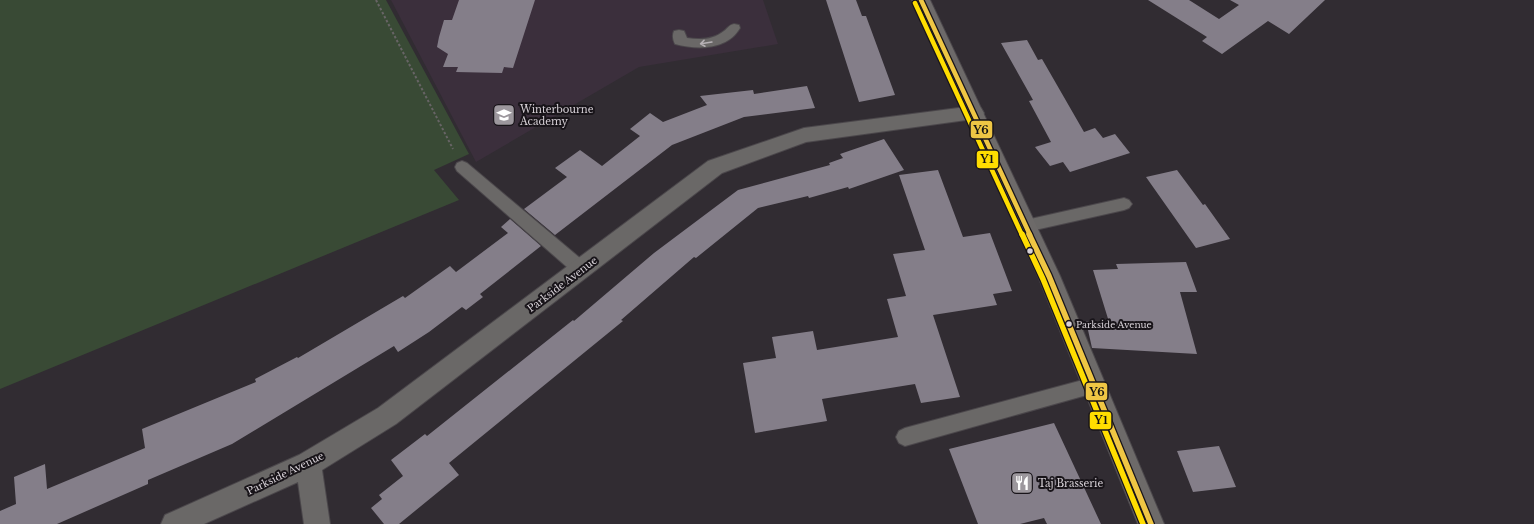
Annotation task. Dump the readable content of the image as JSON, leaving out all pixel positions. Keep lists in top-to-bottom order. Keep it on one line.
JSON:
{"streets":{"street":["Parkside Avenue"]},"places":{"school or university":["Winterbourne Academy"],"other":["Parkside Avenue"],"restaurant":["Taj Brasserie"]},"lines":["transit line Y6","transit line Y1"]}
